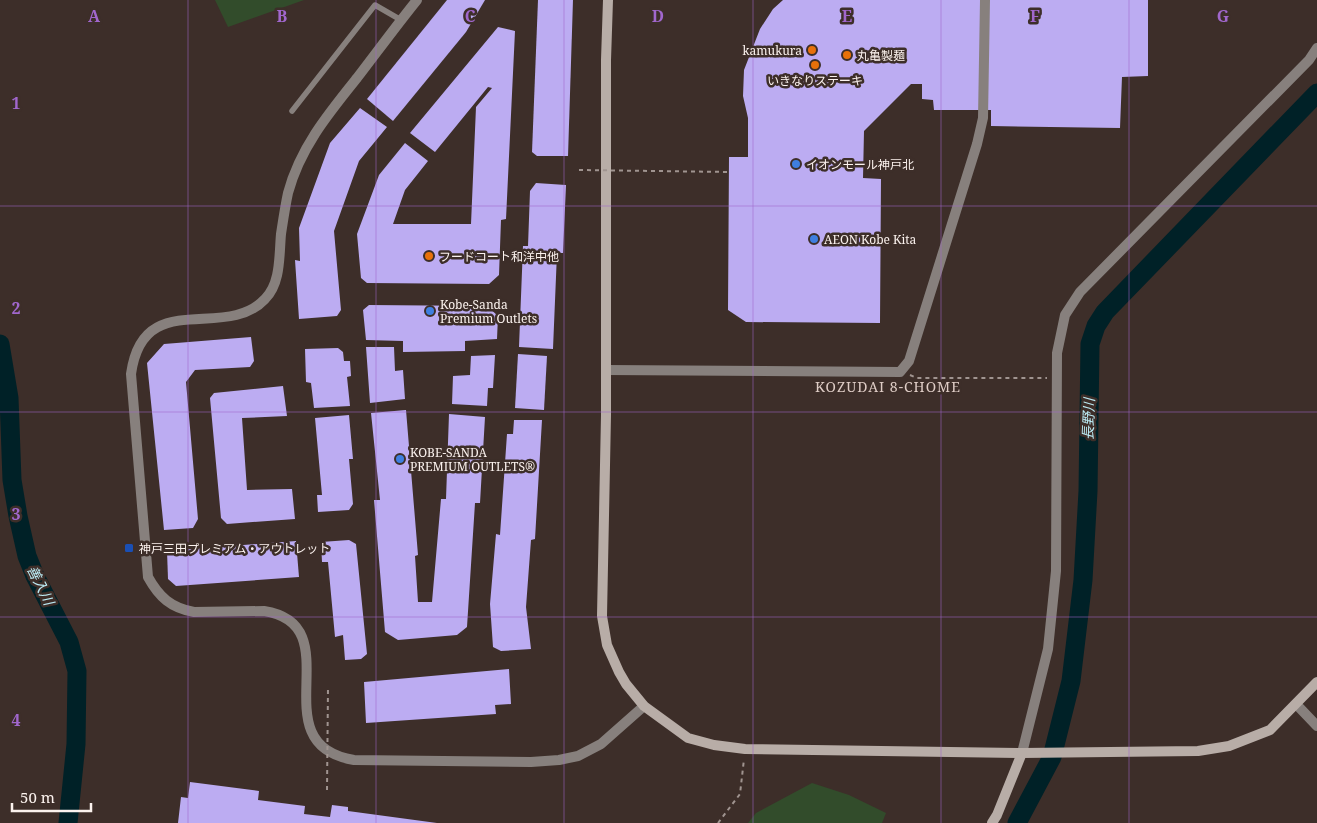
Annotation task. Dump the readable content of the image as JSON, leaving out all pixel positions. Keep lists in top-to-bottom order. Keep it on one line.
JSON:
{"districts":["KOZUDAI 8-CHOME"],"water":["長野川","善入川"],"places":{"other":["kamukura","丸亀製麺","いきなりステーキ","イオンモール神戸北","AEON Kobe Kita","フードコート和洋中他","Kobe-Sanda Premium Outlets","KOBE-SANDA PREMIUM OUTLETS®"],"transit":["神戸三田プレミアム・アウトレット"]},"scale_bar":"50 m","grid":{"columns":["A","B","C","D","E","F","G"],"rows":["1","2","3","4"]}}
